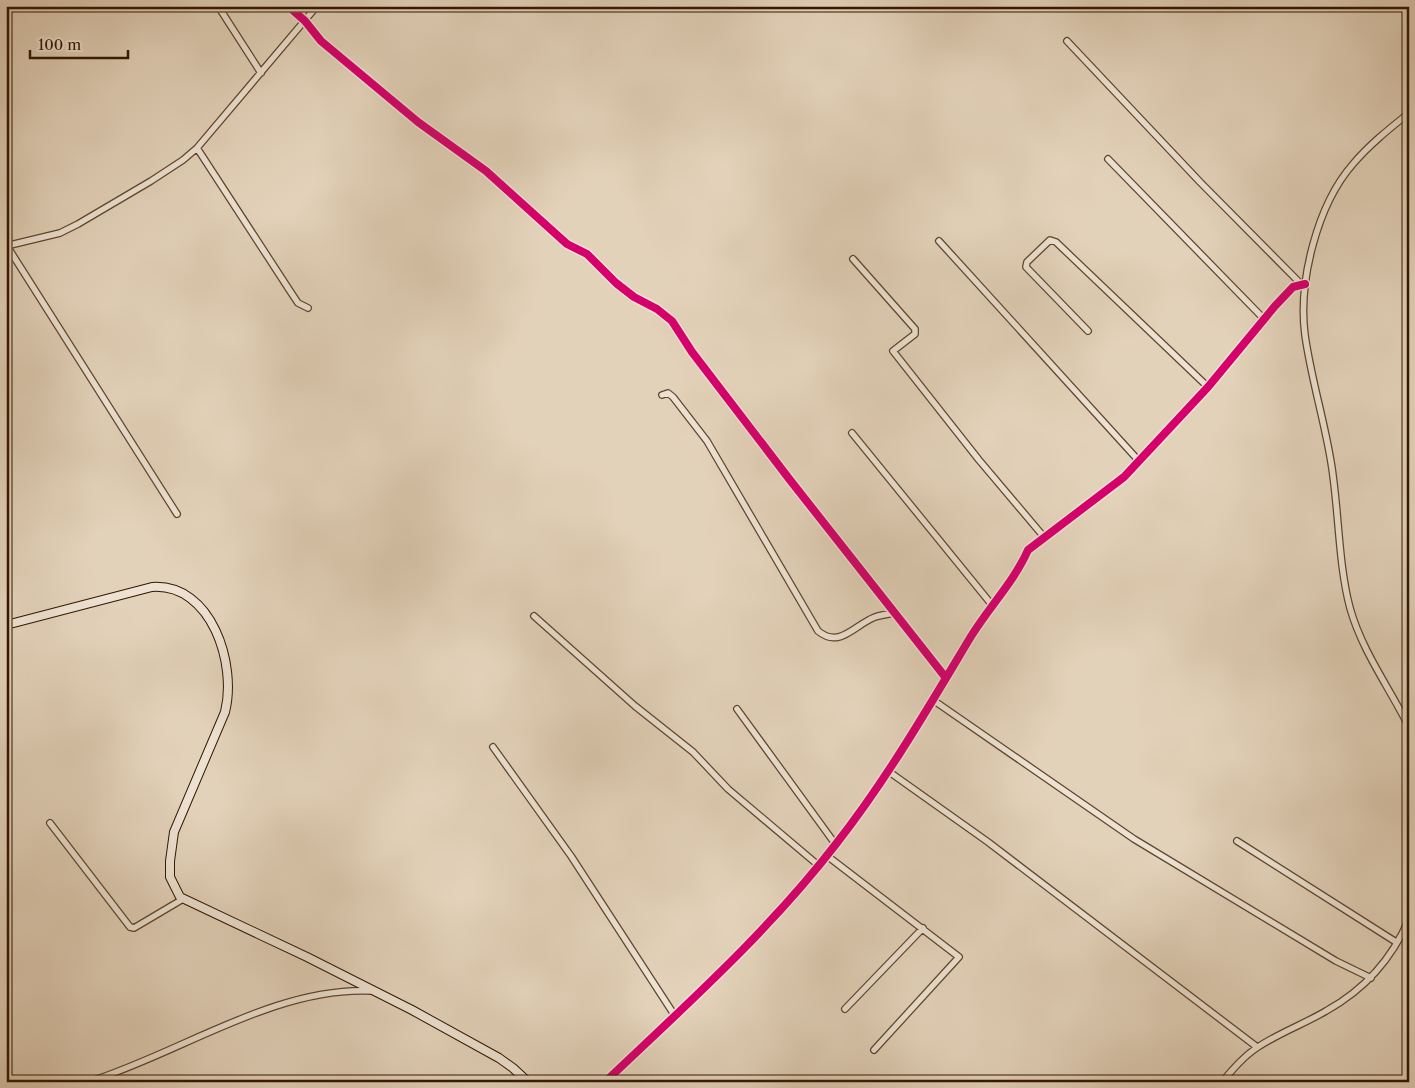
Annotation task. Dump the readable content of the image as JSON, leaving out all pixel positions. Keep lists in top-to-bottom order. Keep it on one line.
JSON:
{"scale_bar":"100 m"}
